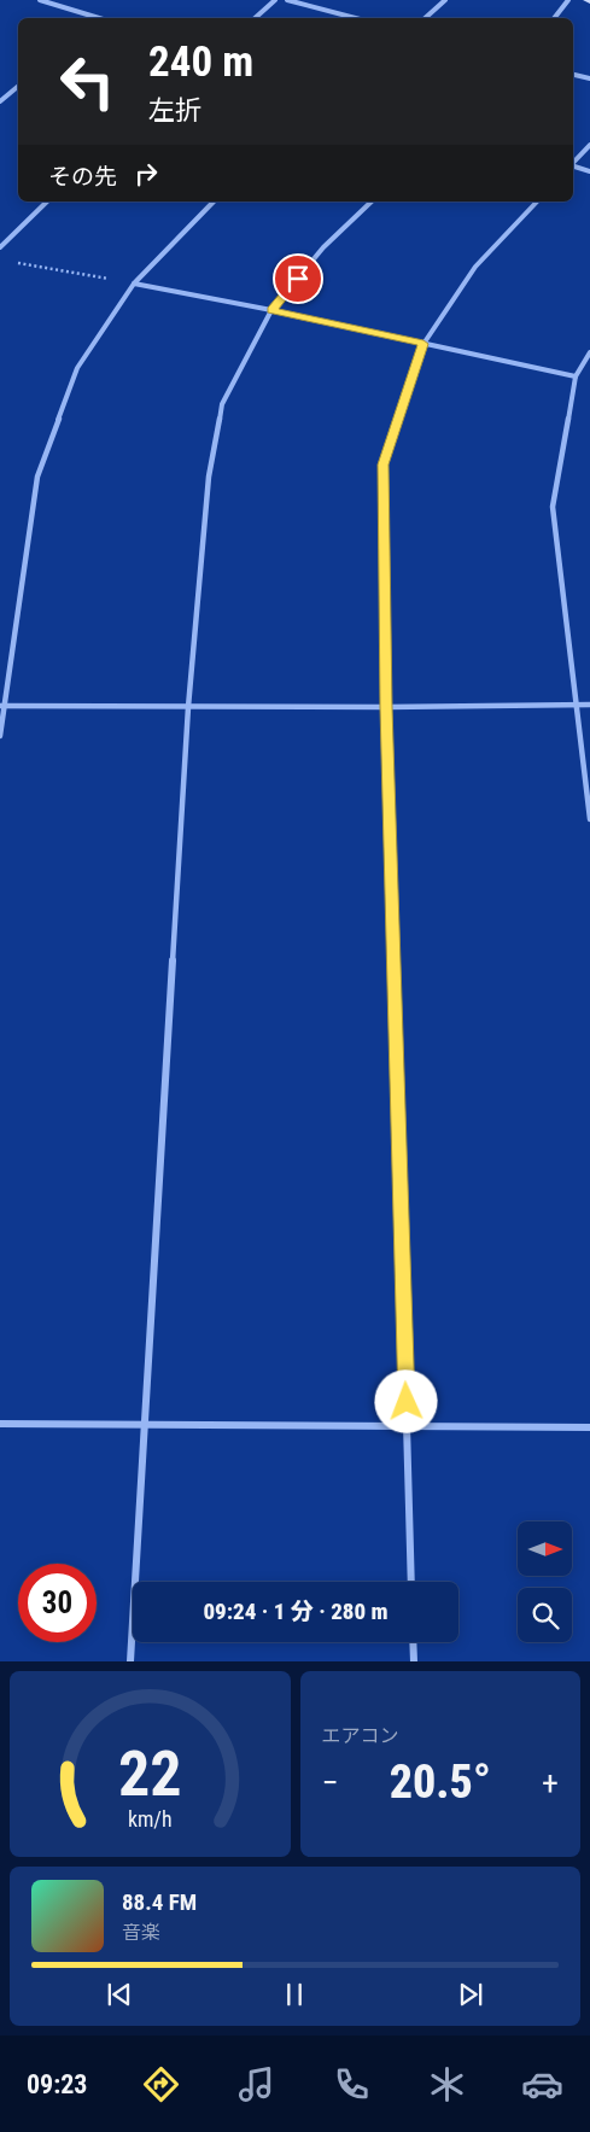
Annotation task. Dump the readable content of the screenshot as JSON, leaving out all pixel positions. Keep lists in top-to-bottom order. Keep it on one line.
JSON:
{"north":"right","page":{"turn":["240 m","左折"],"then":"その先","limit":"30","trip":"09:24 · 1 分 · 280 m","tile":"エアコン","heat":["−","20.5°","+"],"song":["88.4 FM","音楽"],"tabs":"09:23","gauge":["22","km/h"]}}
